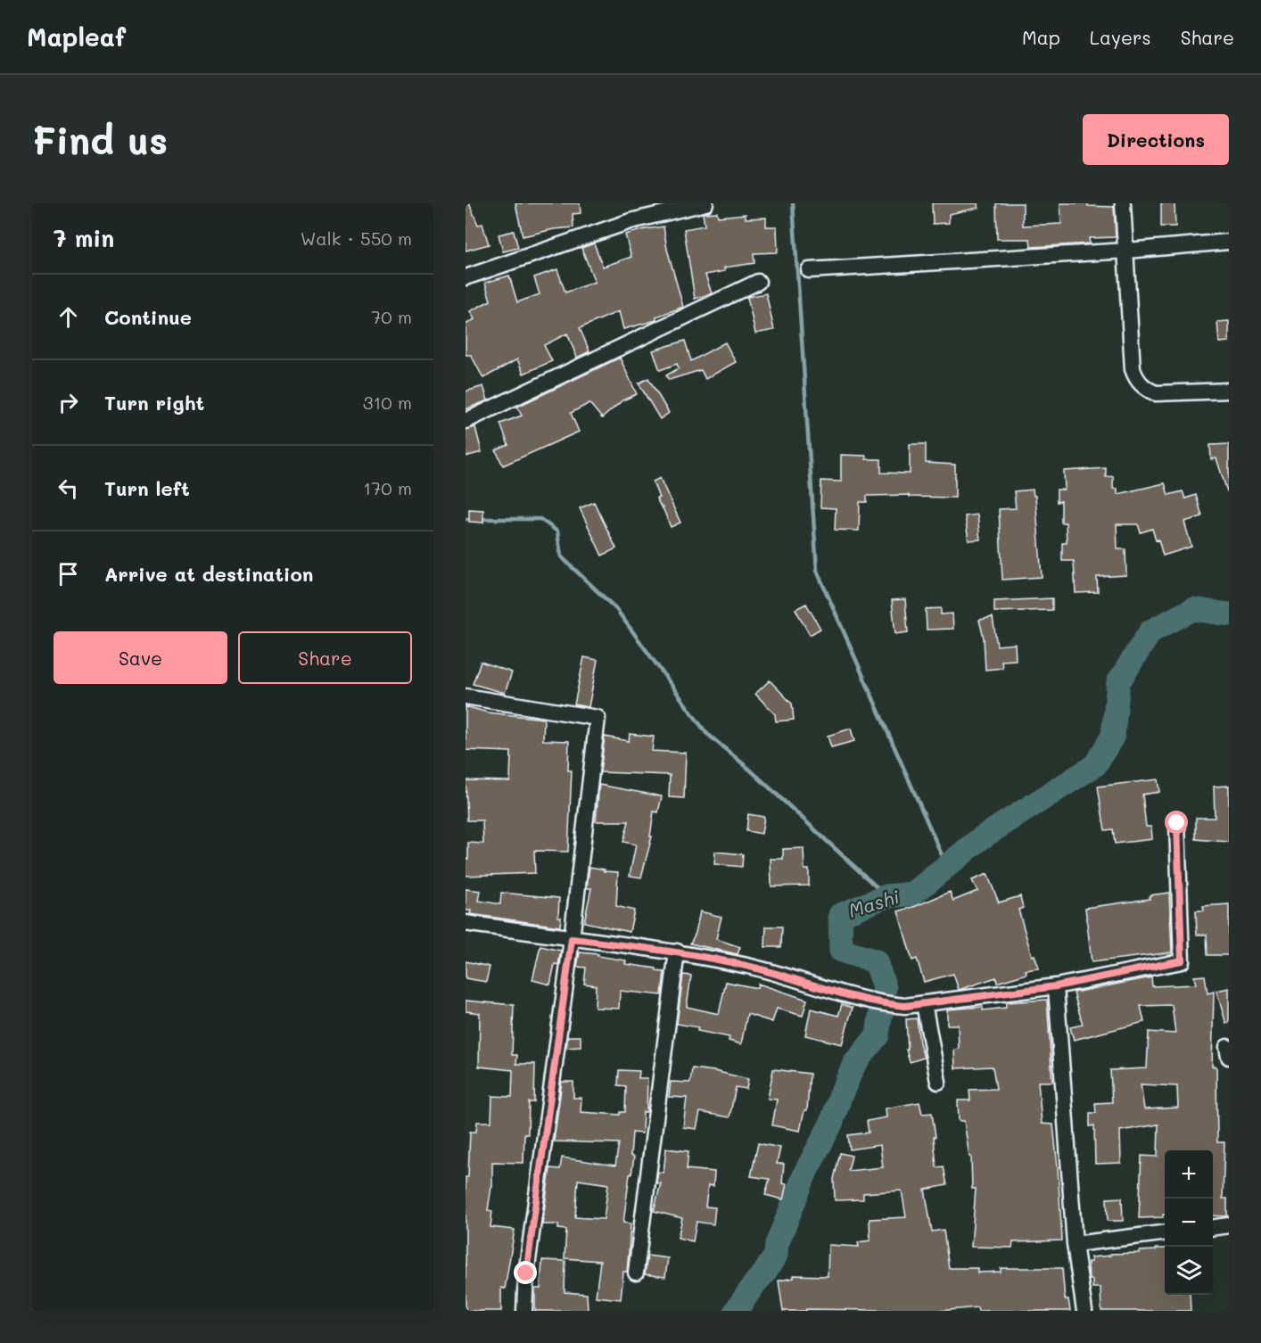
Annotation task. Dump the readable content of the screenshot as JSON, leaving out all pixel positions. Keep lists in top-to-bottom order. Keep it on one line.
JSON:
{"water":["Mashi"],"page":{"header":"Mapleaf","nav":["Map","Layers","Share"],"buttons":["Directions",["Save","Share"]],"title":"Find us","heading":["7 min","Walk · 550 m"],"list":[["Continue","70 m"],["Turn right","310 m"],["Turn left","170 m"],"Arrive at destination"],"map_buttons":["+","−"]}}
